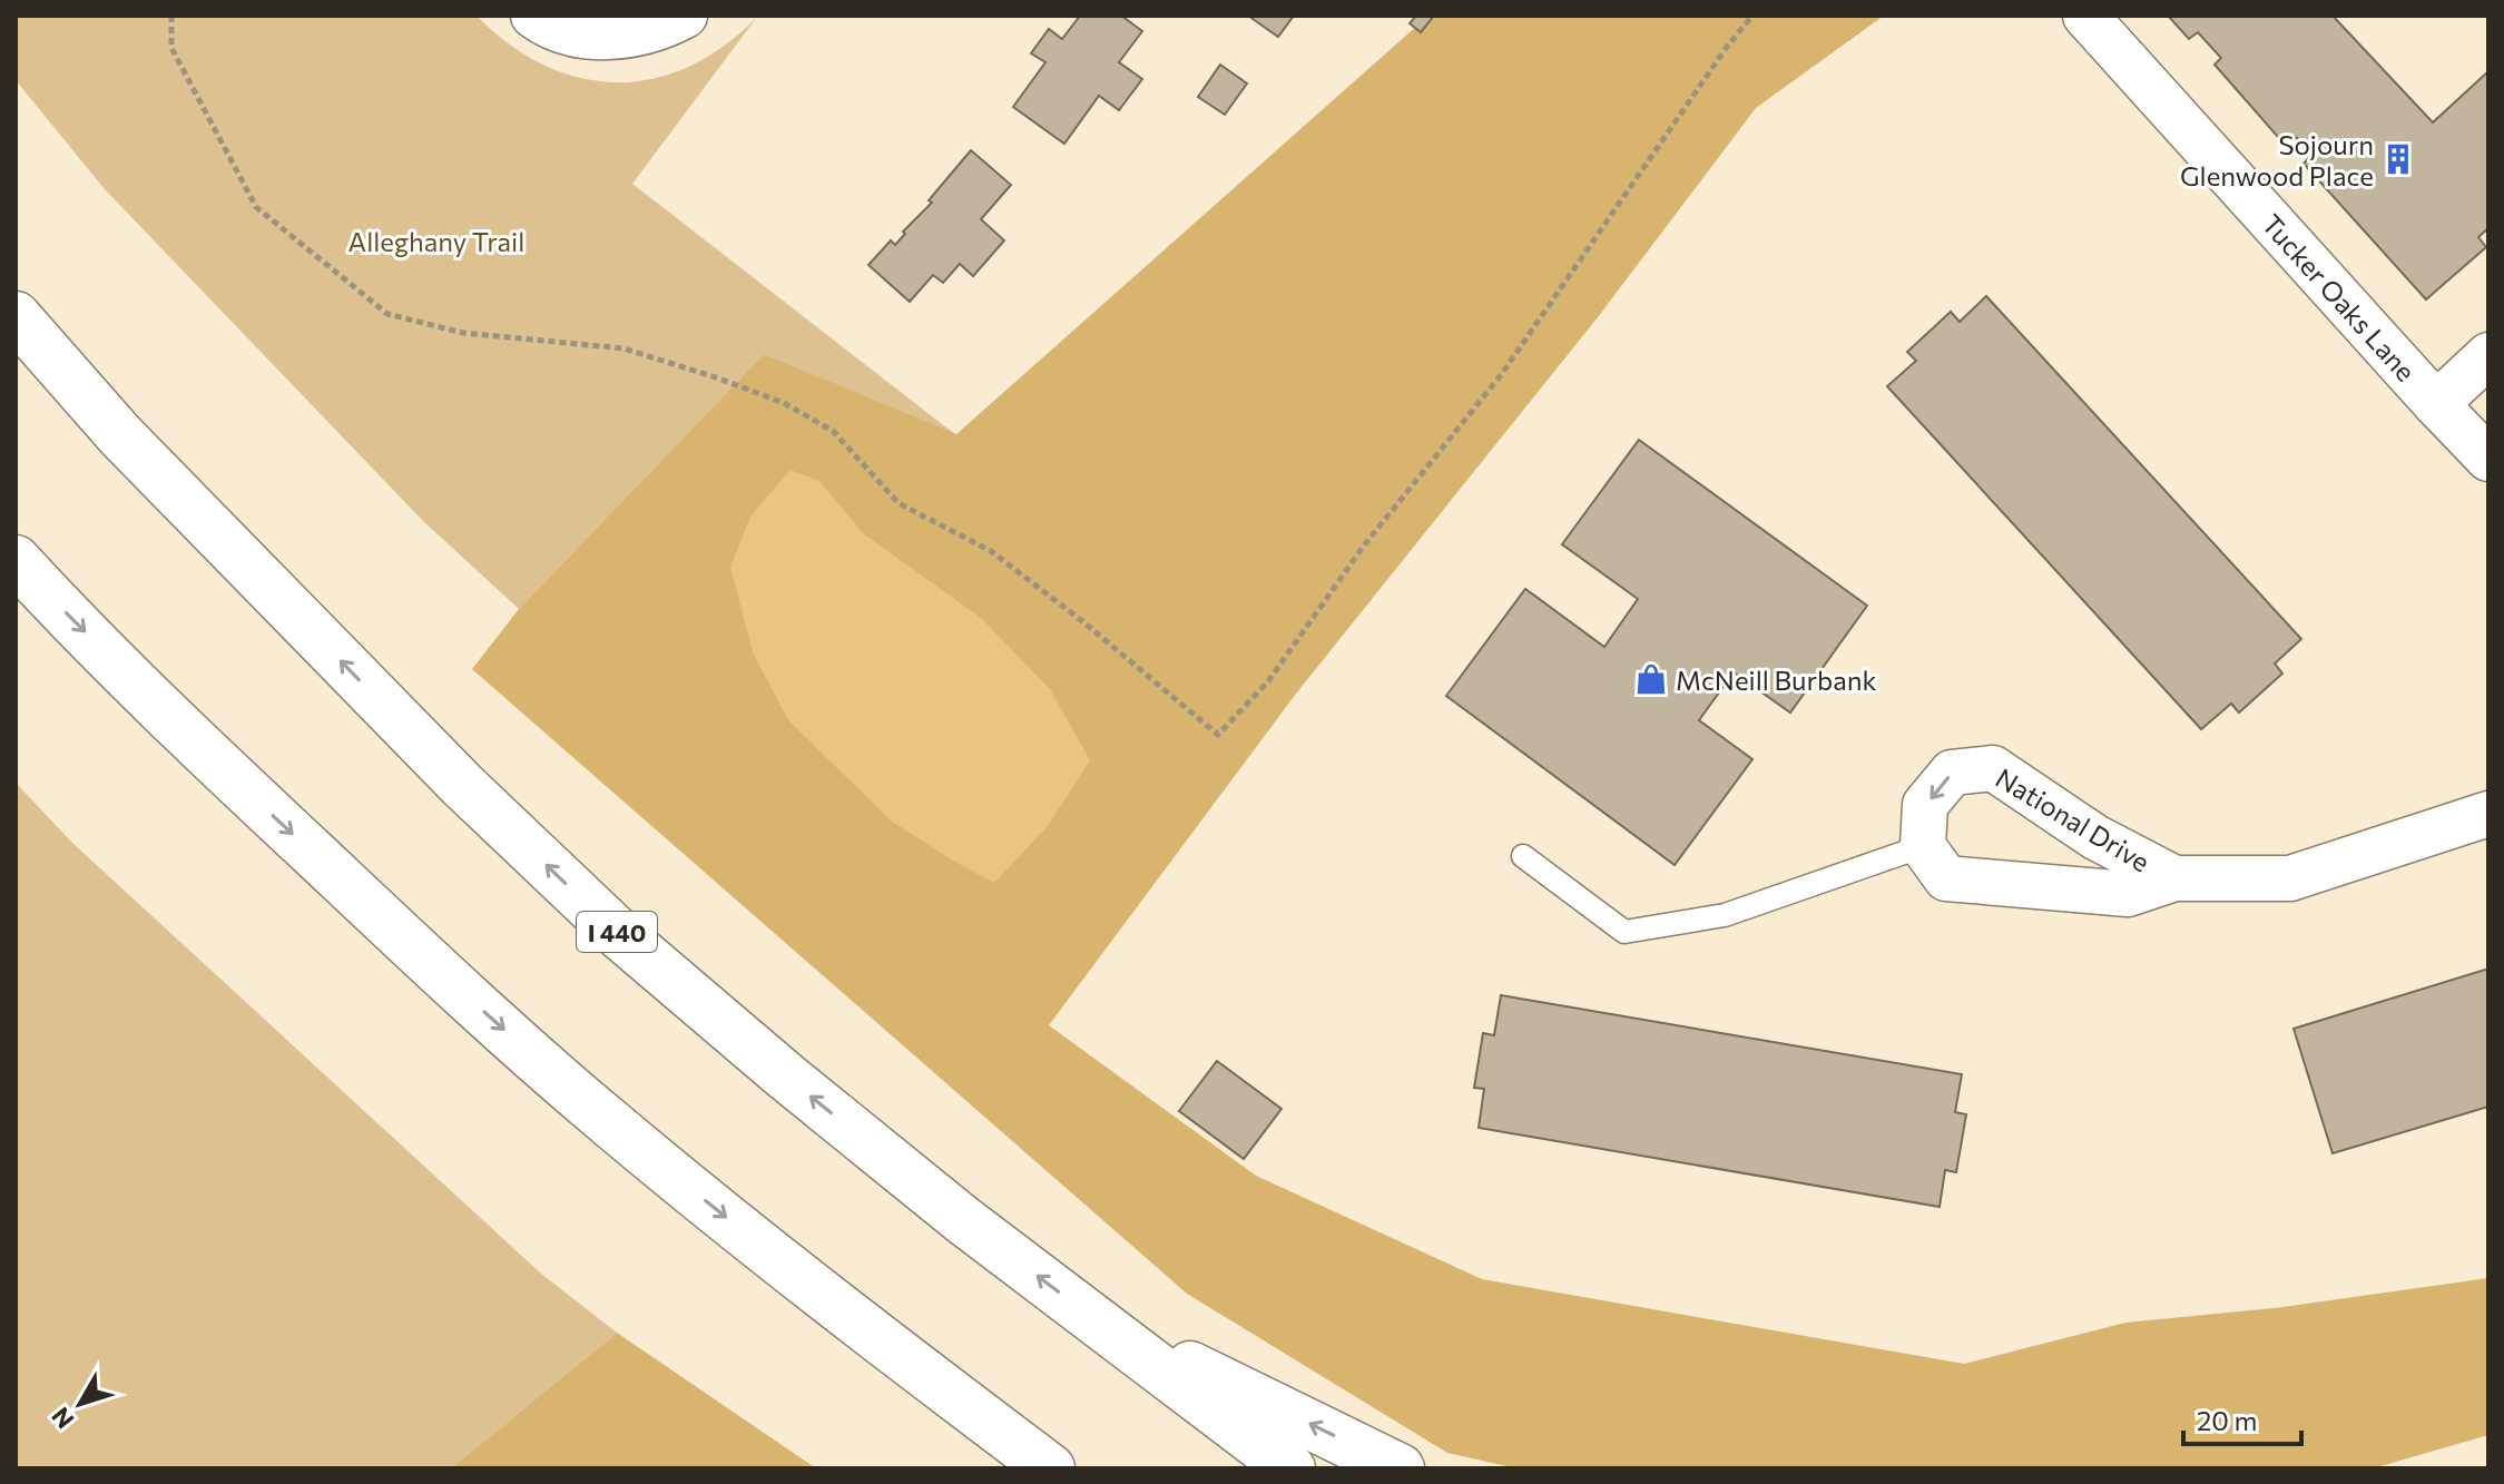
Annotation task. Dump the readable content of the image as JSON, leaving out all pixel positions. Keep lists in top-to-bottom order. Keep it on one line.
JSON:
{"streets":{"highway":["I 440"],"street":["Tucker Oaks Lane","National Drive"]},"parks":["Alleghany Trail"],"places":{"building":["Sojourn Glenwood Place"],"shop":["McNeill Burbank"]},"scale_bar":"20 m","north":"bottom left"}
